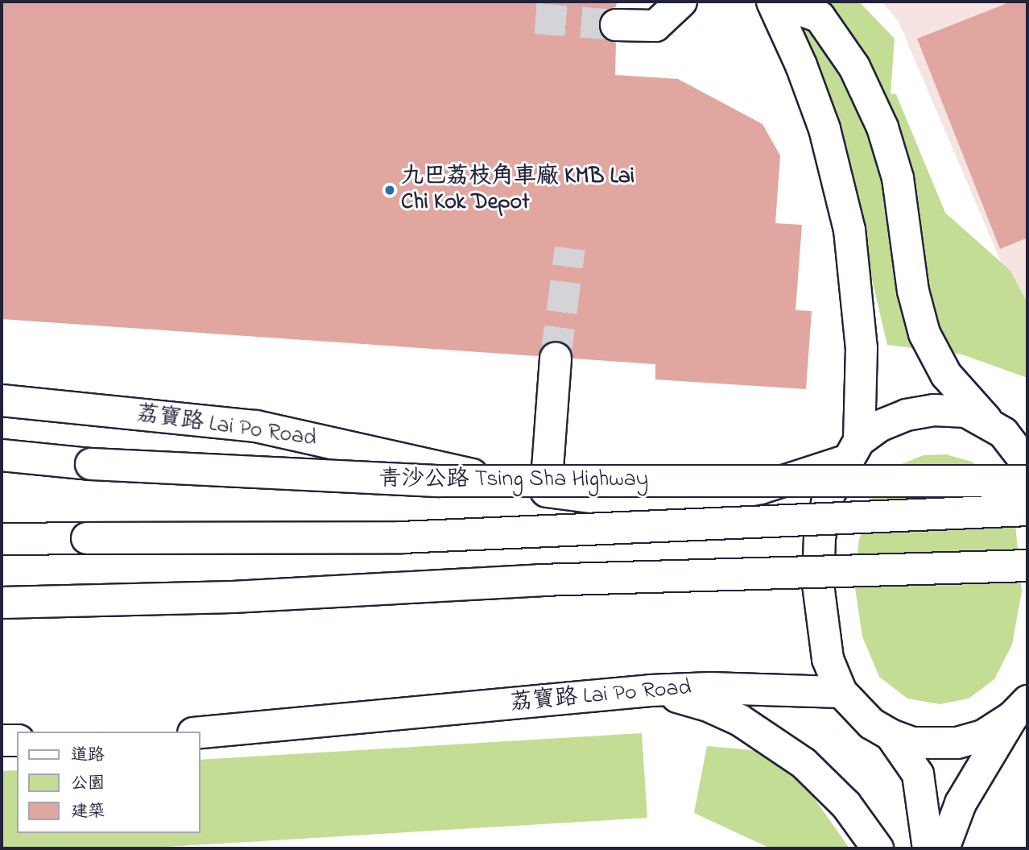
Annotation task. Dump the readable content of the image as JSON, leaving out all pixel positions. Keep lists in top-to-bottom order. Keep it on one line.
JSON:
{"streets":{"main road":["荔寶路 Lai Po Road","青沙公路 Tsing Sha Highway"]},"places":["九巴荔枝角車廠 KMB Lai Chi Kok Depot"],"legend":["道路","公園","建築"]}
